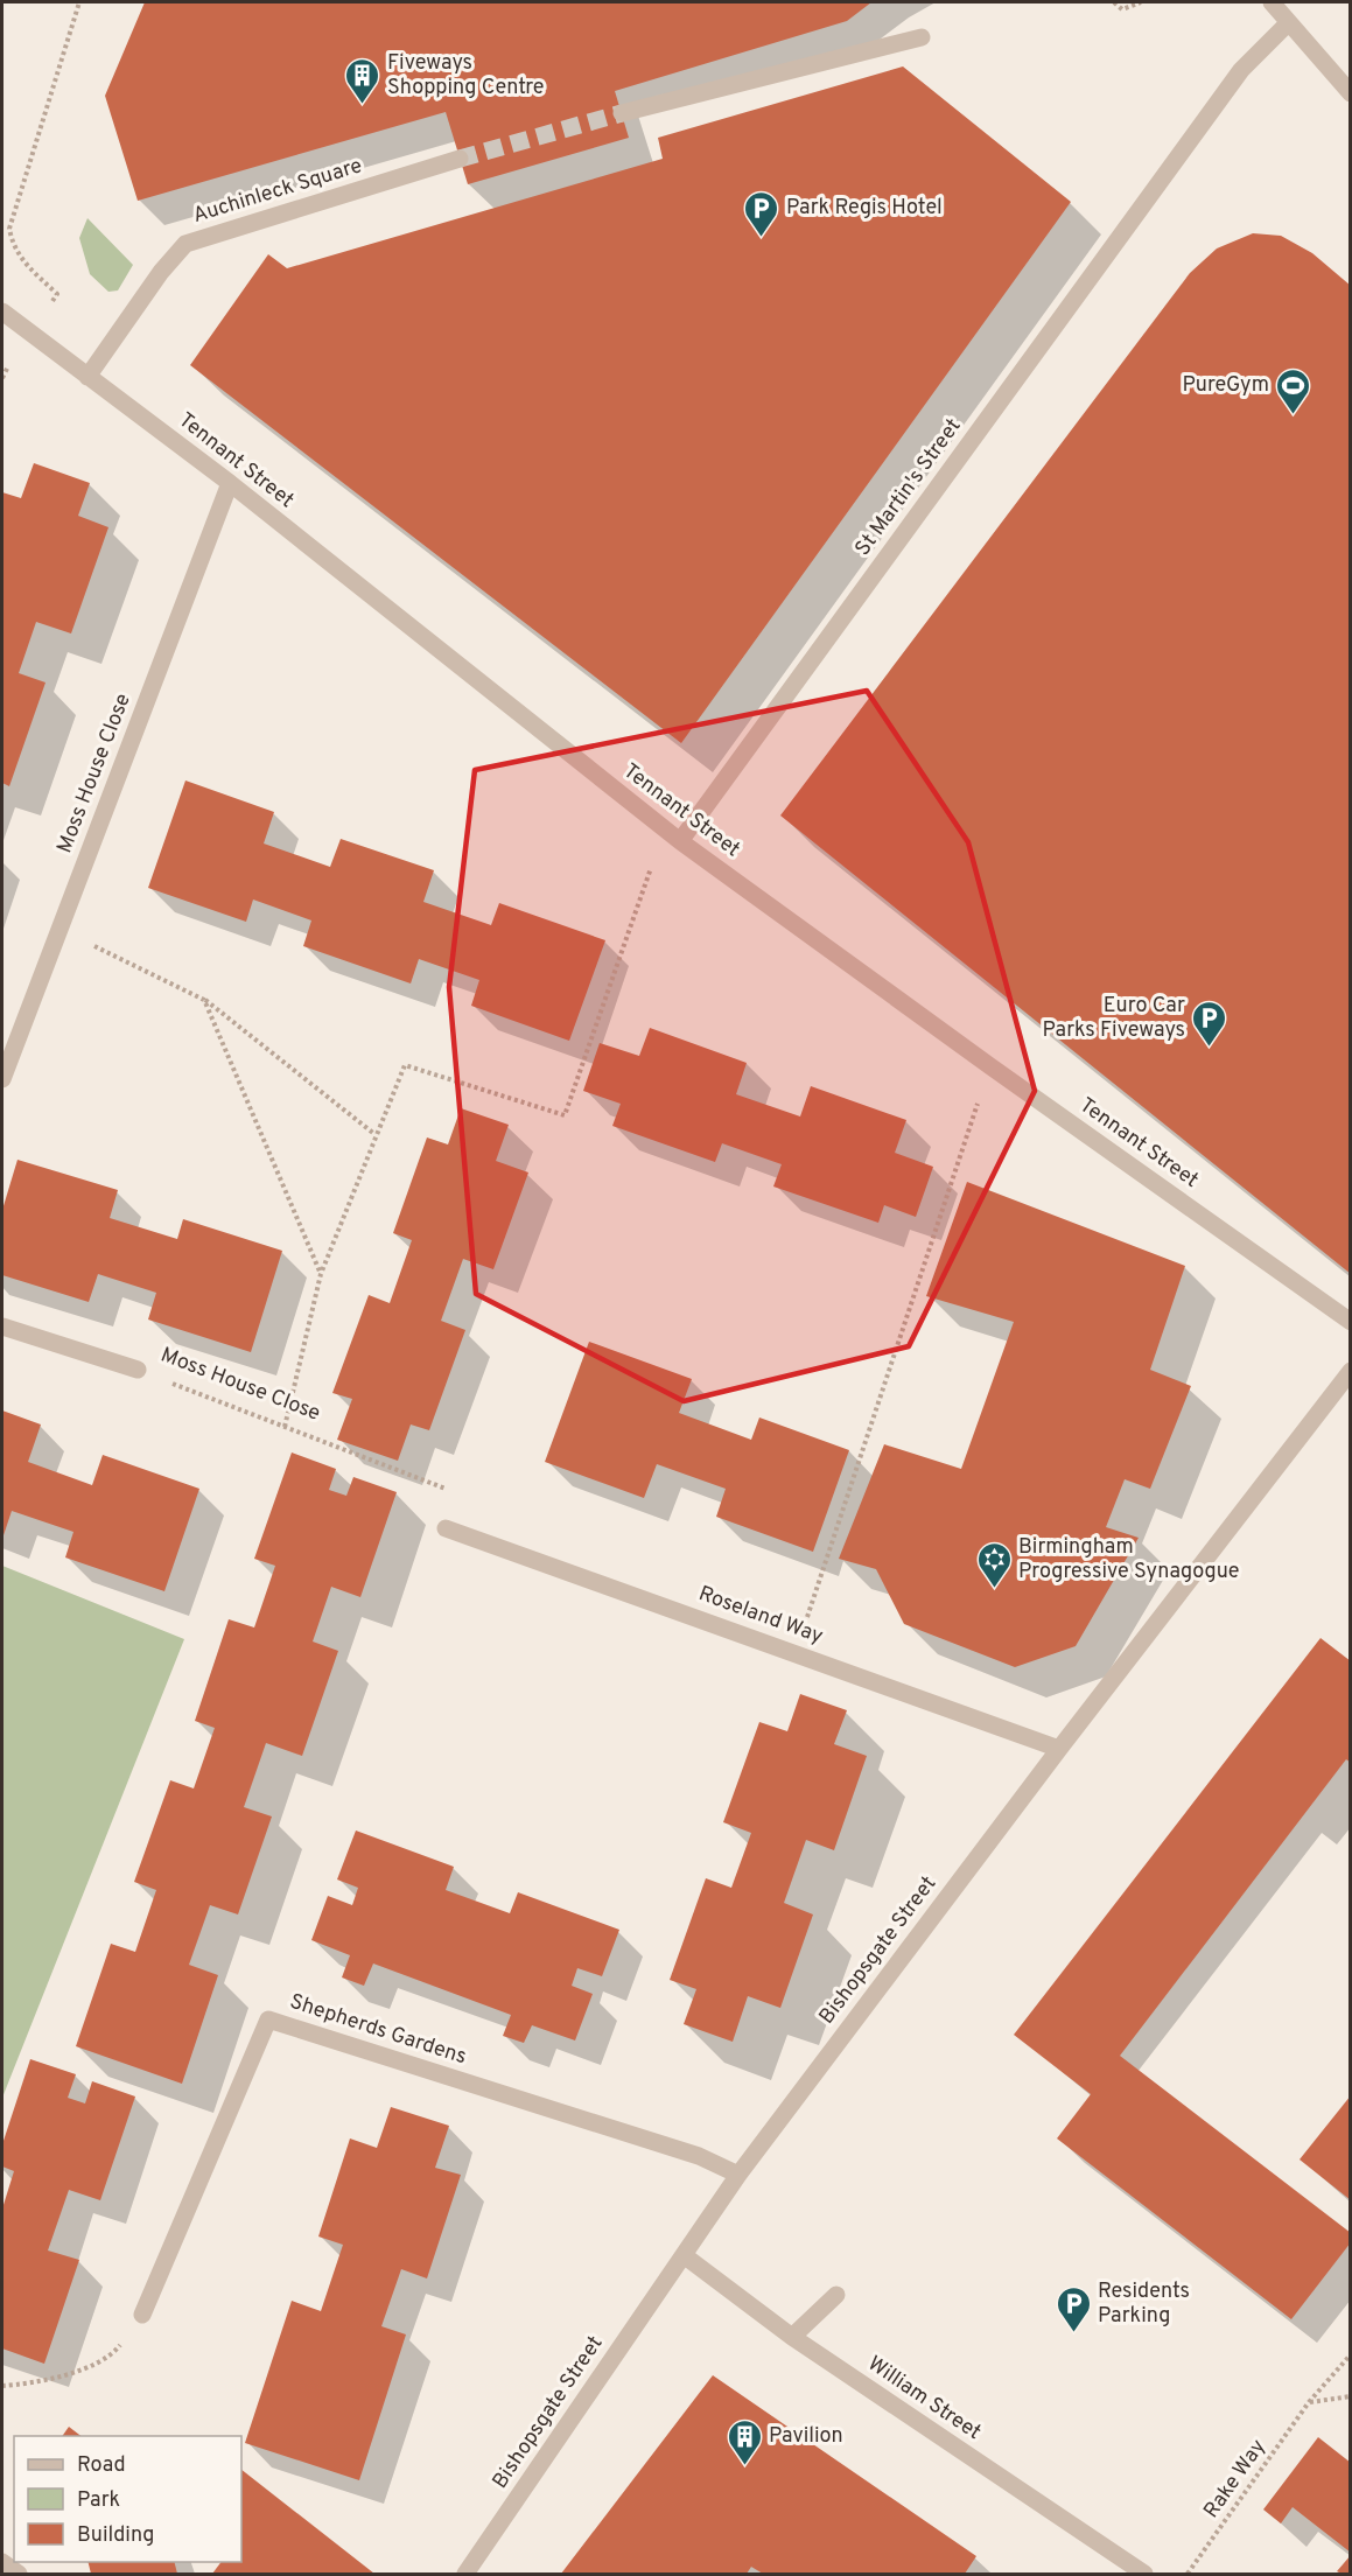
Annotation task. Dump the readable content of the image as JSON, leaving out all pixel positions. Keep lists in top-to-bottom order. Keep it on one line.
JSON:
{"streets":{"street":["Auchinleck Square","Tennant Street","St Martin's Street","Moss House Close","Roseland Way","Bishopsgate Street","Shepherds Gardens","William Street"],"path":["Rake Way"]},"crossings":[["Auchinleck Square","Tennant Street"],["Tennant Street","St Martin's Street"],["Tennant Street","Moss House Close"],["Roseland Way","Bishopsgate Street"],["Bishopsgate Street","Shepherds Gardens"],["Bishopsgate Street","William Street"]],"places":{"building":["Fiveways Shopping Centre","Pavilion"],"parking":["Park Regis Hotel","Euro Car Parks Fiveways","Residents Parking"],"sports":["PureGym"],"synagogue":["Birmingham Progressive Synagogue"]},"legend":["Road","Park","Building"]}
